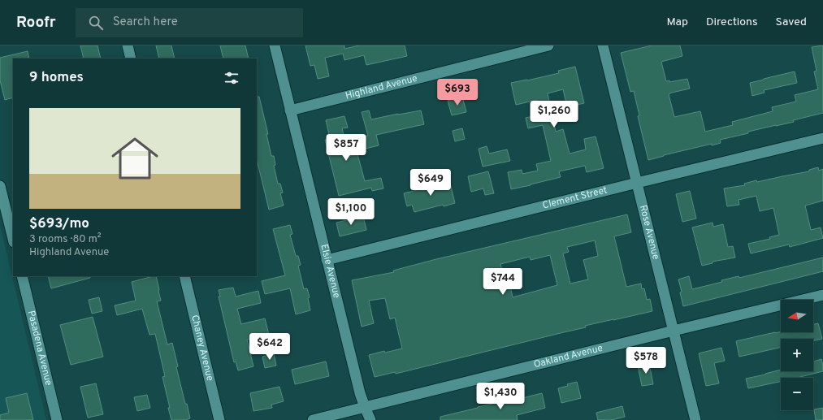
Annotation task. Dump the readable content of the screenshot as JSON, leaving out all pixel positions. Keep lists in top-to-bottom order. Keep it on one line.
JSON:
{"streets":{"street":["Highland Avenue","Clement Street","Rose Avenue","Elsie Avenue","Pasadena Avenue","Chaney Avenue","Oakland Avenue"]},"crossings":[["Highland Avenue","Elsie Avenue"],["Clement Street","Rose Avenue"],["Clement Street","Elsie Avenue"],["Rose Avenue","Oakland Avenue"],["Elsie Avenue","Oakland Avenue"]],"north":"left","page":{"header":"Roofr","search":"Search here","nav":["Map","Directions","Saved"],"heading":"9 homes","price":["$693","$1,260","$857","$649","$1,100","$744","$642","$578","$1,430"],"list":[{"name":"$693/mo","note":"3 rooms · 80 m² · Highland Avenue"}],"map_buttons":["+","−"]}}
